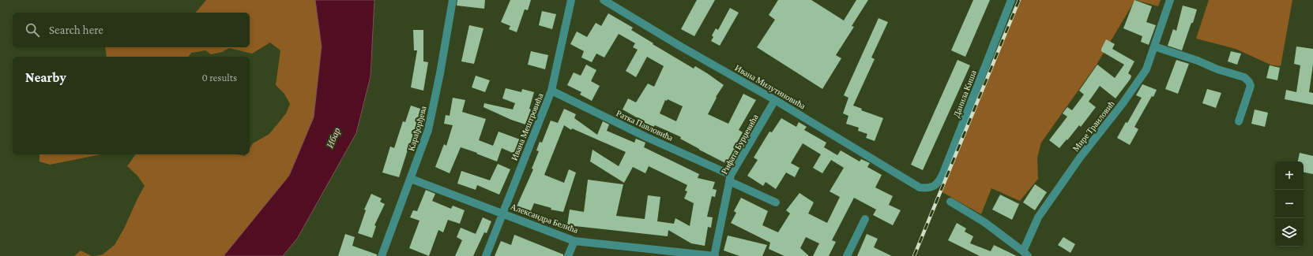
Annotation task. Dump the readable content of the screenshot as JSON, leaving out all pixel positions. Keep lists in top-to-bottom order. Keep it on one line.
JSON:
{"streets":{"street":["Ивана Милутиновића","Данила Киша","Ратка Павловића","Мире Траиловић","Ивана Мештровића","Карађорђева","Рифата Бурџевића","Александра Белића"]},"crossings":[["Ивана Милутиновића","Данила Киша"],["Ивана Милутиновића","Рифата Бурџевића"],["Ратка Павловића","Ивана Мештровића"],["Ратка Павловића","Рифата Бурџевића"],["Ивана Мештровића","Александра Белића"],["Карађорђева","Александра Белића"],["Рифата Бурџевића","Александра Белића"]],"water":["Ибар"],"page":{"search":"Search here","heading":["Nearby","0 results"],"map_buttons":["+","−"]}}
